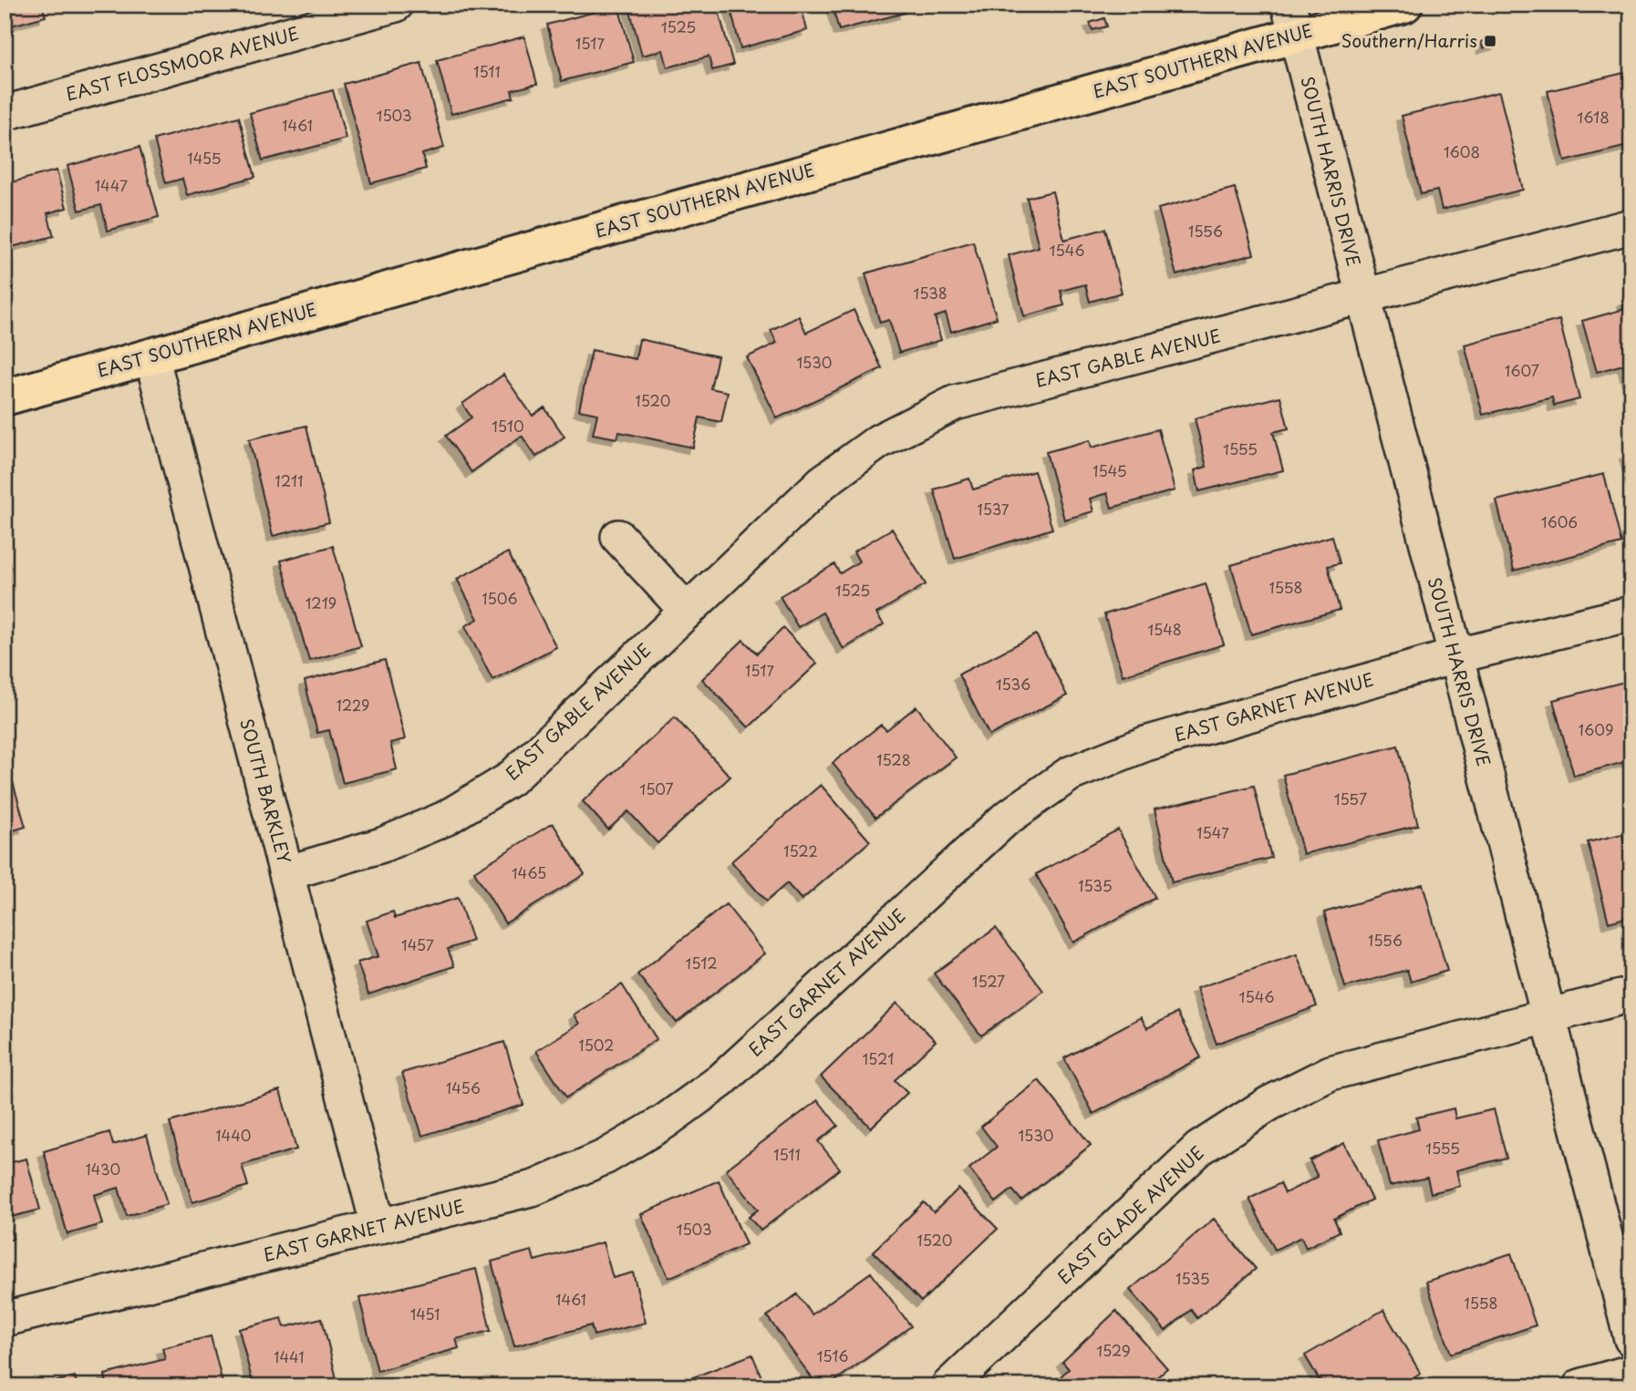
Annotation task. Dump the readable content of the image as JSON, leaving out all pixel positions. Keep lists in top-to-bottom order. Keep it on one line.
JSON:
{"streets":{"main road":["EAST SOUTHERN AVENUE"],"street":["EAST FLOSSMOOR AVENUE","SOUTH HARRIS DRIVE","EAST GABLE AVENUE","EAST GARNET AVENUE","SOUTH BARKLEY","EAST GLADE AVENUE"]},"crossings":[["EAST SOUTHERN AVENUE","SOUTH HARRIS DRIVE"],["EAST SOUTHERN AVENUE","SOUTH BARKLEY"],["SOUTH HARRIS DRIVE","EAST GABLE AVENUE"],["SOUTH HARRIS DRIVE","EAST GARNET AVENUE"],["SOUTH HARRIS DRIVE","EAST GLADE AVENUE"],["EAST GABLE AVENUE","SOUTH BARKLEY"],["EAST GARNET AVENUE","SOUTH BARKLEY"]],"places":{"transit":["Southern/Harris"]},"house_numbers":["1525","1517","1511","1503","1618","1461","1608","1455","1447","1556","1546","1538","1530","1607","1520","1510","1555","1545","1211","1537","1606","1558","1525","1506","1219","1548","1517","1536","1229","1609","1528","1507","1557","1547","1522","1465","1535","1556","1457","1512","1527","1546","1502","1521","1456","1440","1530","1555","1511","1430","1503","1520","1535","1461","1558","1451","1529","1516","1441"]}
